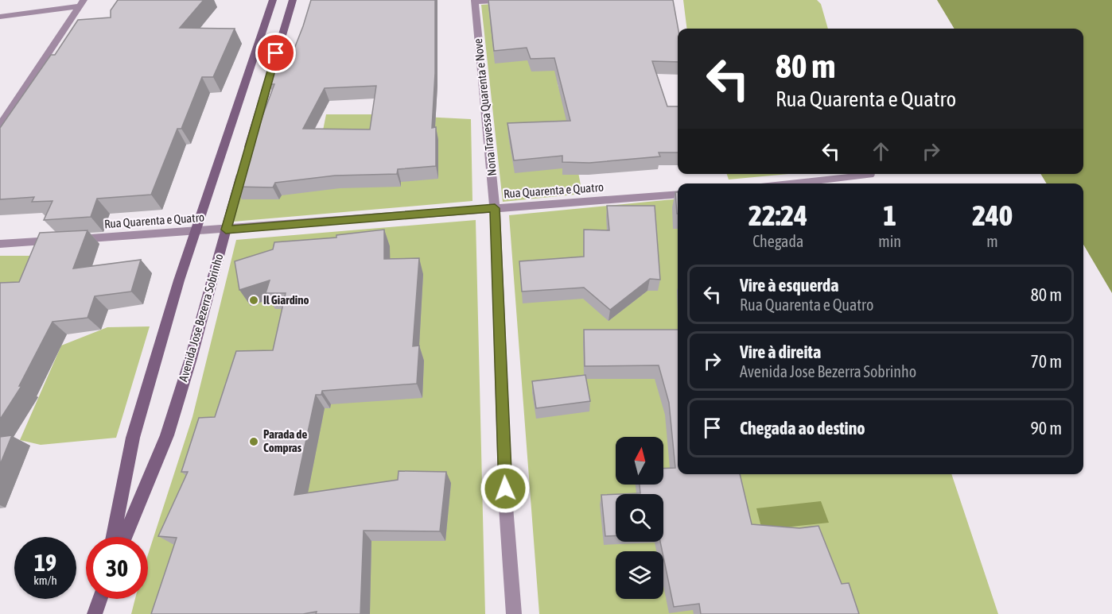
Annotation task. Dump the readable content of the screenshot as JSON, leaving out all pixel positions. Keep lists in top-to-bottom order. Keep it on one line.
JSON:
{"streets":{"main road":["Avenida Jose Bezerra Sobrinho"],"street":["Nona Travessa Quarenta e Nove","Rua Quarenta e Quatro"]},"crossings":[["Nona Travessa Quarenta e Nove","Rua Quarenta e Quatro"],["Rua Quarenta e Quatro","Avenida Jose Bezerra Sobrinho"]],"places":["Il Giardino","Parada de Compras"],"north":"top","page":{"turn":["80 m","Rua Quarenta e Quatro"],"eta":["22:24","Chegada","1","min","240","m"],"list":[{"name":"Vire à esquerda","note":"Rua Quarenta e Quatro","value":"80 m"},{"name":"Vire à direita","note":"Avenida Jose Bezerra Sobrinho","value":"70 m"},{"name":"Chegada ao destino","value":"90 m"}],"speed":"19 km/h","limit":"30"}}
